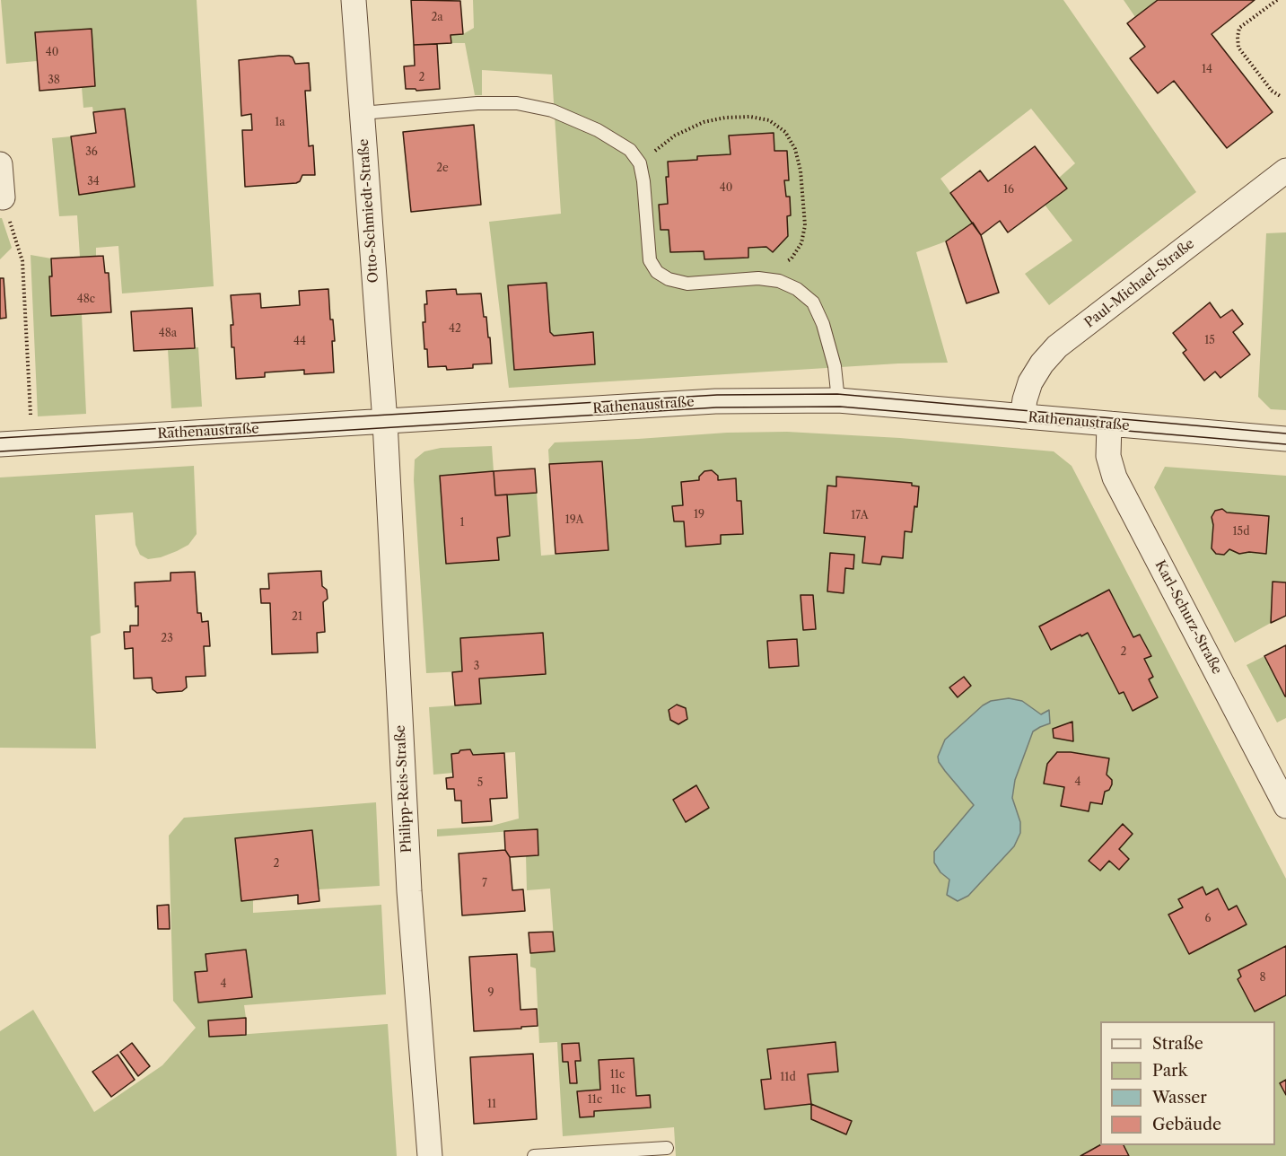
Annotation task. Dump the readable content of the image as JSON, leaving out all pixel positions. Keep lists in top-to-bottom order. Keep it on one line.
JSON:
{"streets":{"street":["Otto-Schmiedt-Straße","Paul-Michael-Straße","Rathenaustraße","Karl-Schurz-Straße","Philipp-Reis-Straße"]},"crossings":[["Otto-Schmiedt-Straße","Rathenaustraße"],["Otto-Schmiedt-Straße","Philipp-Reis-Straße"],["Paul-Michael-Straße","Rathenaustraße"],["Rathenaustraße","Karl-Schurz-Straße"],["Rathenaustraße","Philipp-Reis-Straße"]],"house_numbers":["2a","40","14","2","38","1a","36","2e","34","40","16","48c","42","48a","15","44","19","17A","19A","1","15d","21","23","2","3","4","5","2","7","6","8","4","9","11c","11d","11c","11c","11"],"legend":["Straße","Park","Wasser","Gebäude"]}
